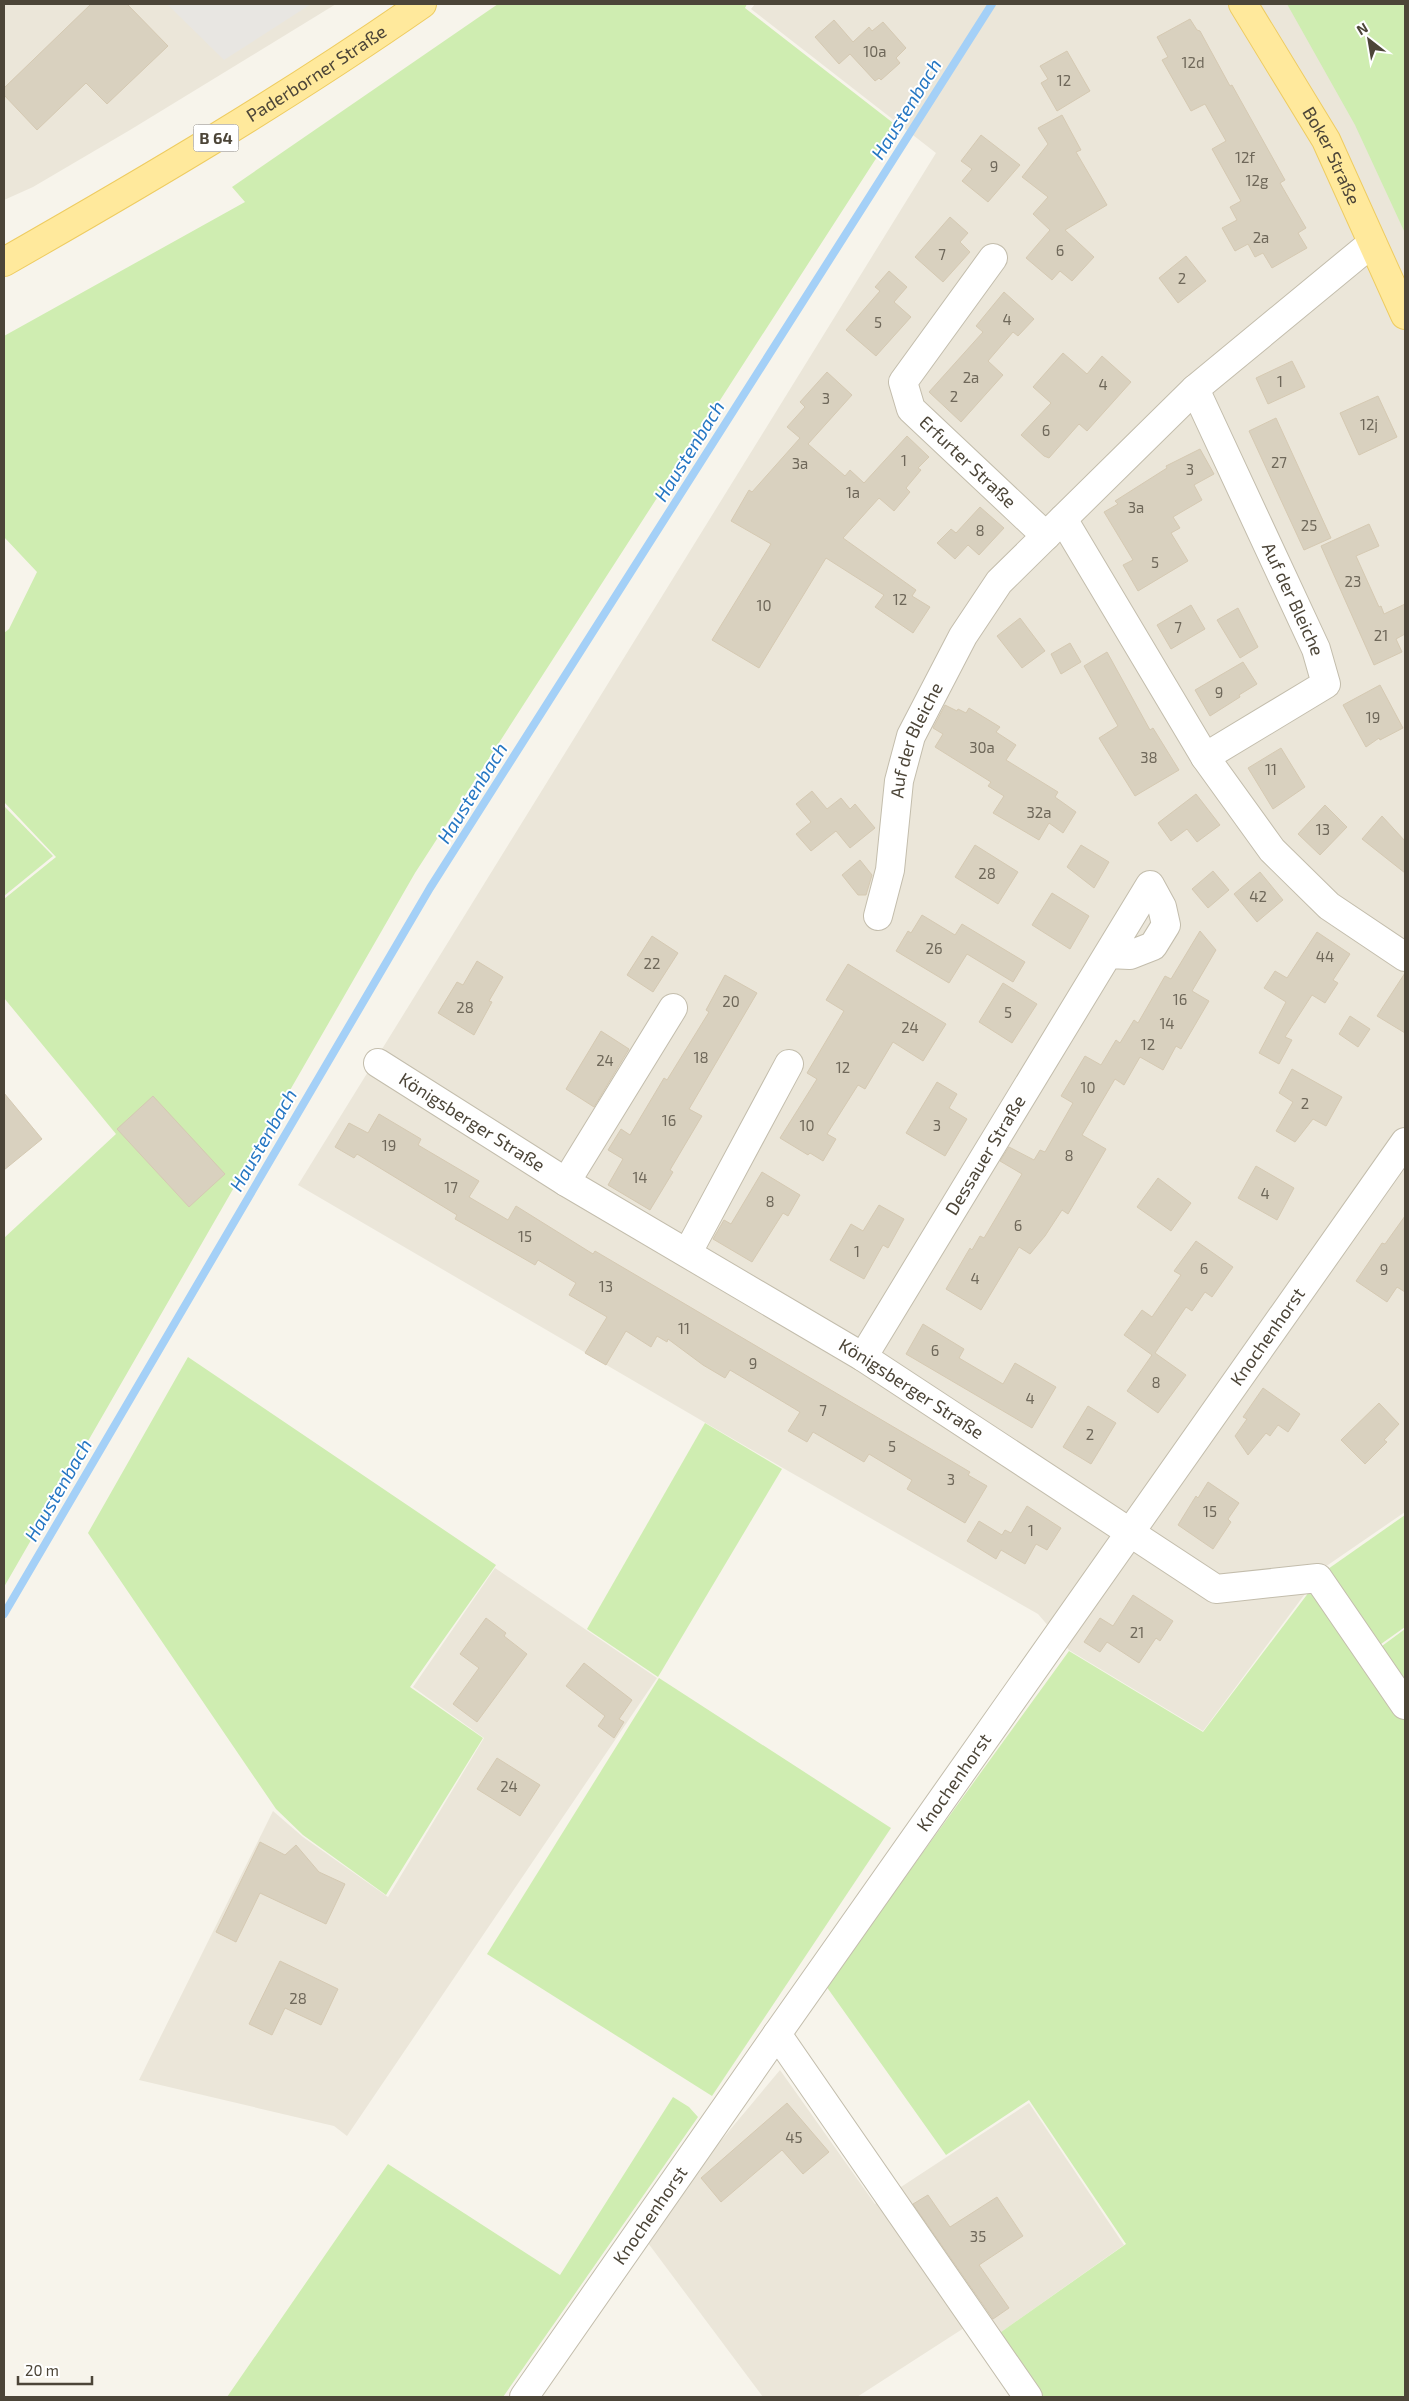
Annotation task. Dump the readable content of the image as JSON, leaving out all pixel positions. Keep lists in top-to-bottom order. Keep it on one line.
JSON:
{"streets":{"main road":["Paderborner Straße","B 64","Boker Straße"],"street":["Erfurter Straße","Auf der Bleiche","Königsberger Straße","Dessauer Straße","Knochenhorst"]},"crossings":[["Boker Straße","Auf der Bleiche"],["Erfurter Straße","Auf der Bleiche"],["Königsberger Straße","Dessauer Straße"],["Königsberger Straße","Knochenhorst"]],"water":["Haustenbach"],"house_numbers":["10a","12d","12","12f","9","12g","2a","6","7","2","4","5","2a","1","4","2","3","12j","6","1","27","3a","3","1a","3a","25","8","5","23","12","10","7","21","9","19","30a","38","11","32a","13","28","42","26","44","22","16","20","28","5","14","24","12","18","24","12","10","2","16","10","3","19","8","14","17","4","8","6","15","1","6","9","4","13","11","6","9","8","4","7","2","5","3","15","1","21","24","28","45","35"],"scale_bar":"20 m","north":"top left"}
